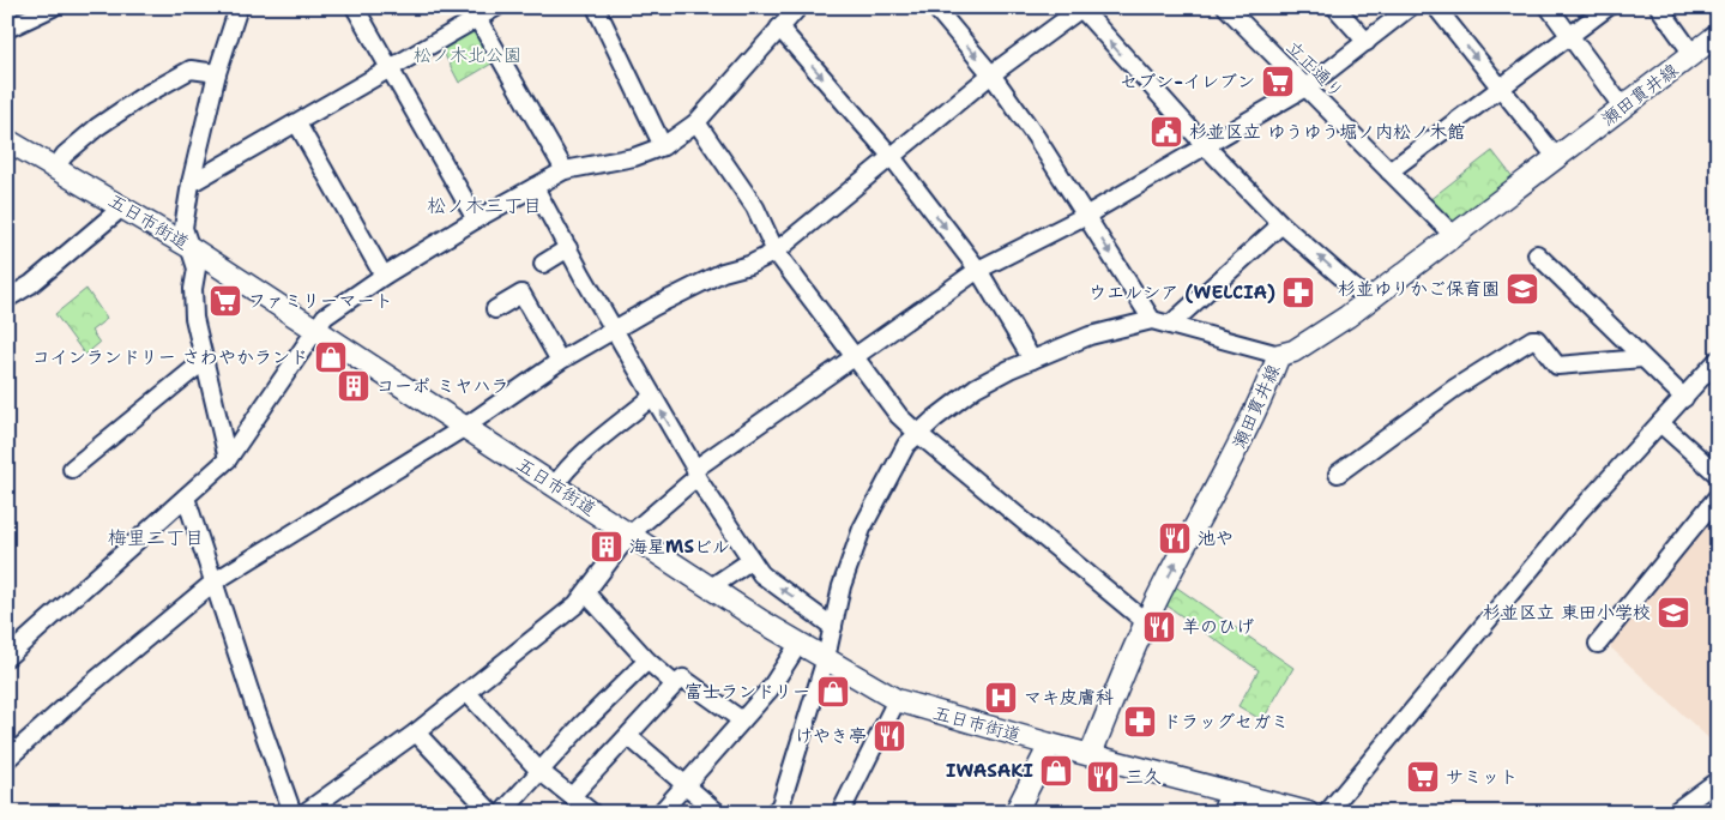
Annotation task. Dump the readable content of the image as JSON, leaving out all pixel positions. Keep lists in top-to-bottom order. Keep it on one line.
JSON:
{"streets":{"main road":["瀬田貫井線","五日市街道"],"street":["立正通り"]},"crossings":[["立正通り","瀬田貫井線"],["瀬田貫井線","五日市街道"]],"districts":["松ノ木三丁目","梅里二丁目"],"parks":["松ノ木北公園"],"places":{"supermarket":["セブン-イレブン","ファミリーマート","サミット"],"public building":["杉並区立 ゆうゆう堀ノ内松ノ木館"],"school or university":["杉並ゆりかご保育園","杉並区立 東田小学校"],"pharmacy":["ウエルシア (WELCIA)","ドラッグセガミ"],"shop":["コインランドリー さわやかランド","富士ランドリー","IWASAKI"],"building":["コーポ ミヤハラ","海星MSビル"],"restaurant":["池や","羊のひげ","けやき亭","三久"],"hospital":["マキ皮膚科"]}}
